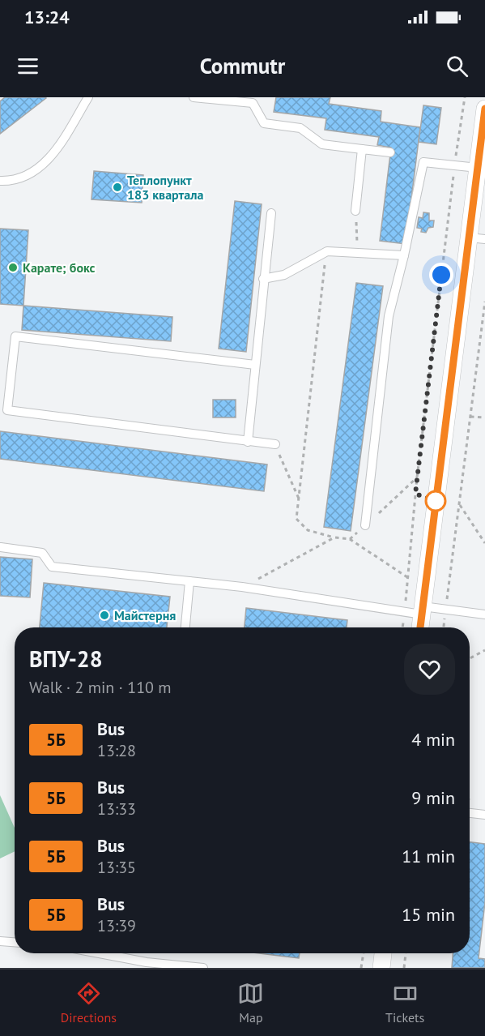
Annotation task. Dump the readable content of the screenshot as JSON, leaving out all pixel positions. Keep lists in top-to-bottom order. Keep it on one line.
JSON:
{"places":["Теплопункт 183 квартала","Карате; бокс","Майстерня"],"lines":["bus line 5Б"],"page":{"status":"13:24","header":"Commutr","heading":["ВПУ-28","Walk · 2 min · 110 m"],"list":[{"mark":"5Б","name":"Bus","note":"13:28","value":"4 min"},{"mark":"5Б","name":"Bus","note":"13:33","value":"9 min"},{"mark":"5Б","name":"Bus","note":"13:35","value":"11 min"},{"mark":"5Б","name":"Bus","note":"13:39","value":"15 min"}],"tabs":["Directions","Map","Tickets"]}}
